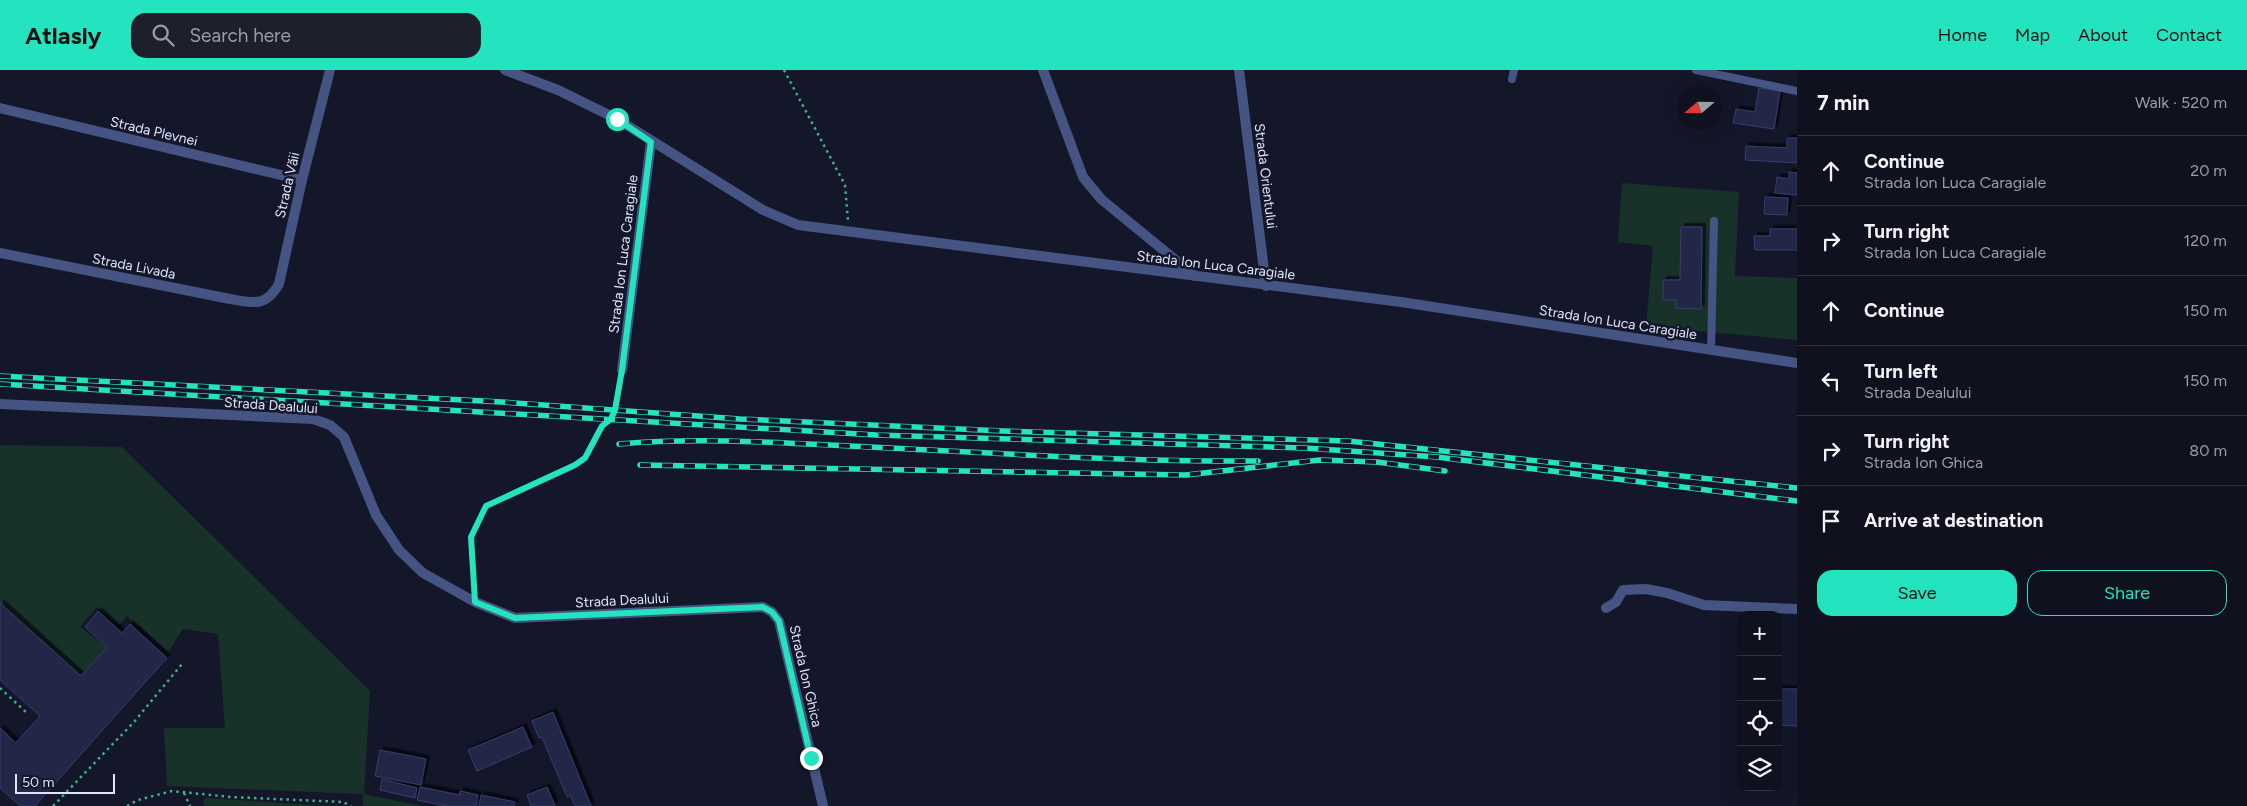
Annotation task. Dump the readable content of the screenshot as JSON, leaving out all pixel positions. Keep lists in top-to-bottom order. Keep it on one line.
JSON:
{"streets":{"street":["Strada Plevnei","Strada Orientului","Strada Văii","Strada Ion Luca Caragiale","Strada Livada","Strada Dealului","Strada Ion Ghica"]},"crossings":[["Strada Plevnei","Strada Văii"],["Strada Orientului","Strada Ion Luca Caragiale"],["Strada Văii","Strada Livada"],["Strada Dealului","Strada Ion Ghica"]],"scale_bar":"50 m","north":"left","page":{"header":"Atlasly","search":"Search here","nav":["Home","Map","About","Contact"],"heading":["7 min","Walk · 520 m"],"list":[["Continue","Strada Ion Luca Caragiale","20 m"],["Turn right","Strada Ion Luca Caragiale","120 m"],["Continue","150 m"],["Turn left","Strada Dealului","150 m"],["Turn right","Strada Ion Ghica","80 m"],"Arrive at destination"],"buttons":["Save","Share"],"map_buttons":["+","−"],"scale":"50 m"}}
